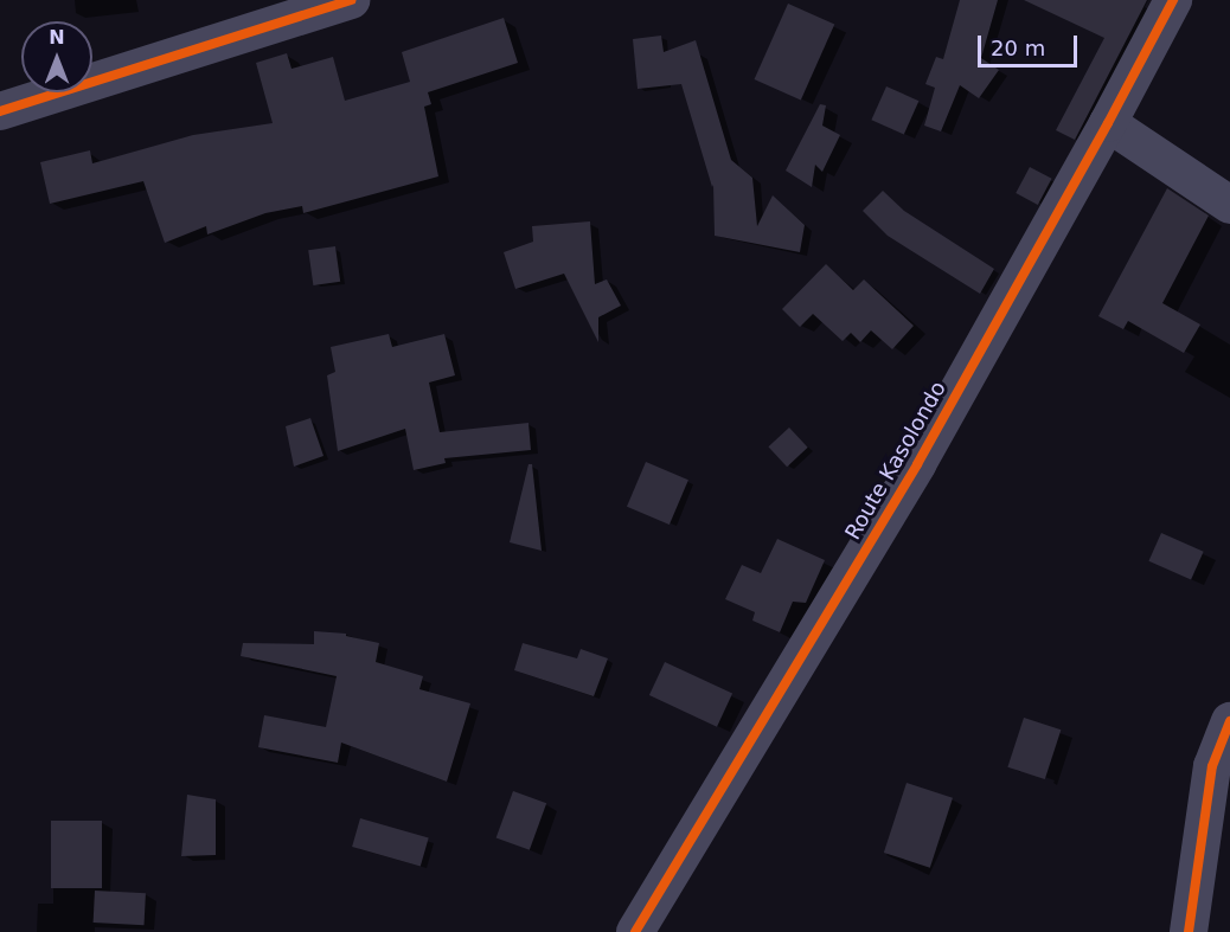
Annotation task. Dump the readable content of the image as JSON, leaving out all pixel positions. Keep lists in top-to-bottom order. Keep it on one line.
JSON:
{"streets":{"street":["Route Kasolondo"]},"scale_bar":"20 m","north":"top"}
